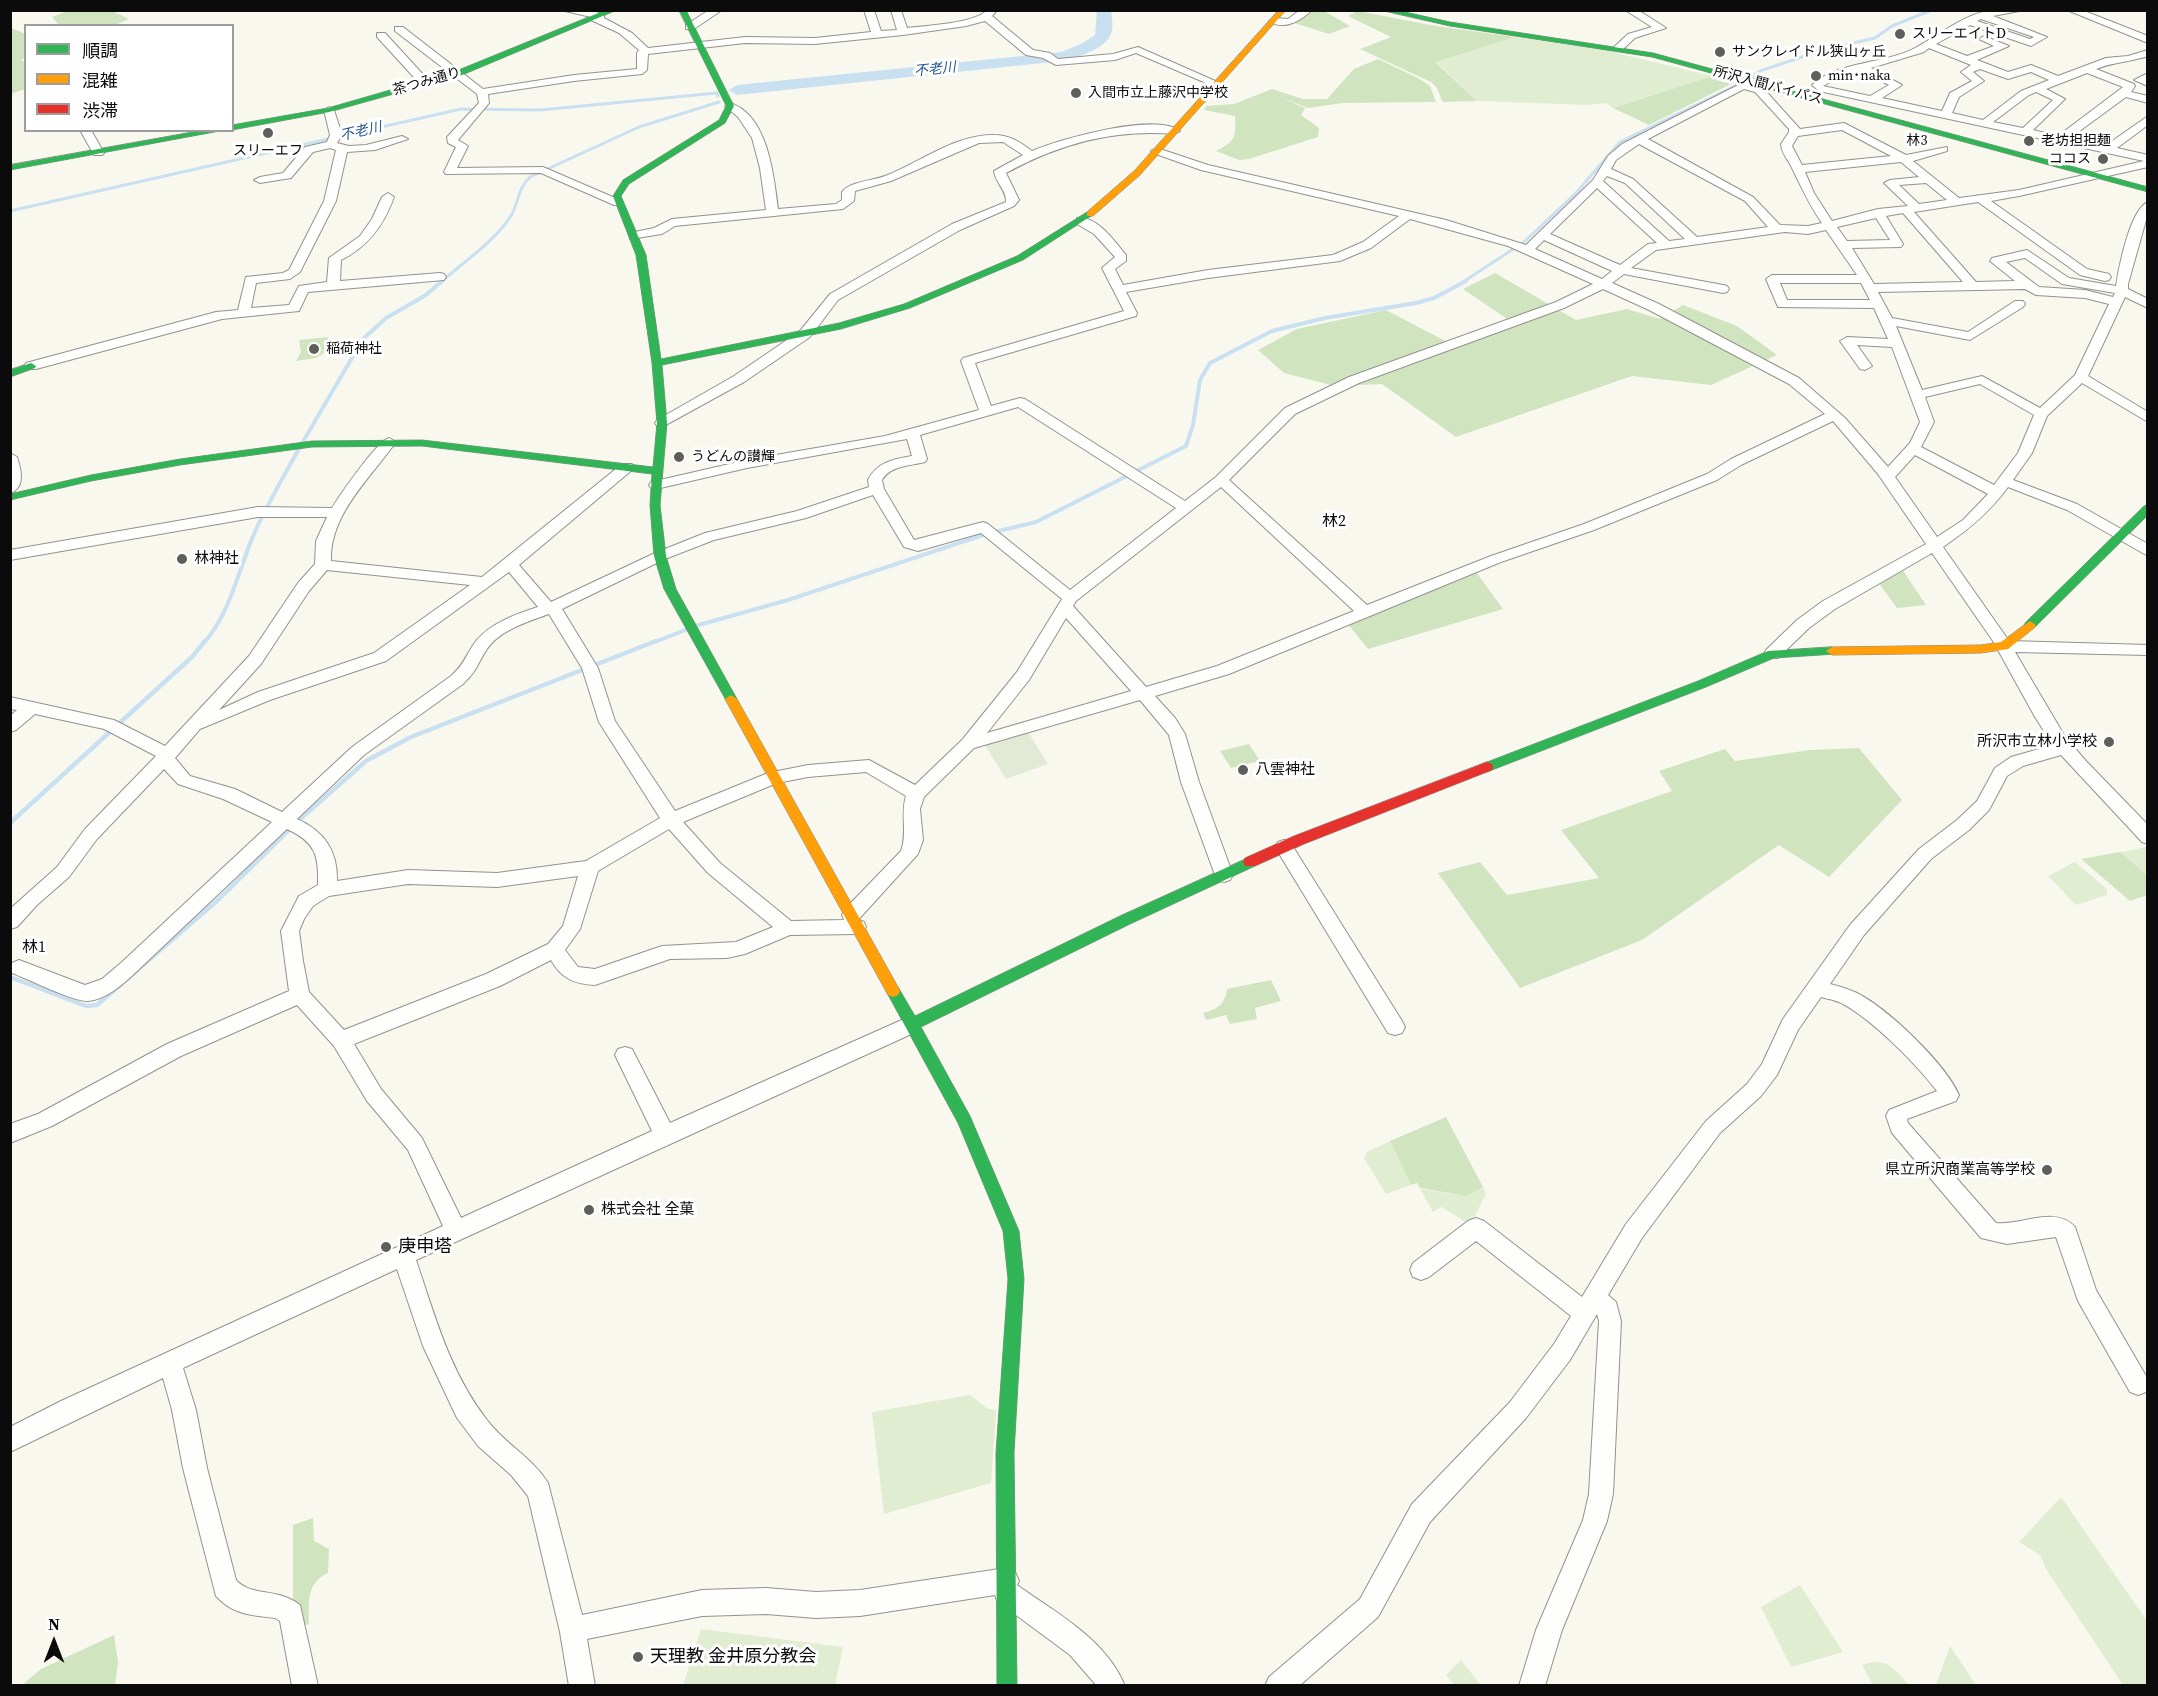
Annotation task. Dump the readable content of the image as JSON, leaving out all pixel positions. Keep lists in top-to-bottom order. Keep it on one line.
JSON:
{"streets":{"main road":["茶つみ通り","所沢入間バイパス"]},"districts":["林3","林2","林1"],"water":["不老川"],"places":["スリーエイトD","サンクレイドル狭山ヶ丘","min･naka","入間市立上藤沢中学校","スリーエフ","老坊担担麺","ココス","稲荷神社","うどんの讃輝","林神社","所沢市立林小学校","八雲神社","県立所沢商業高等学校","株式会社 全菓","庚申塔","天理教 金井原分教会"],"legend":["順調","混雑","渋滞"],"north":"top"}
